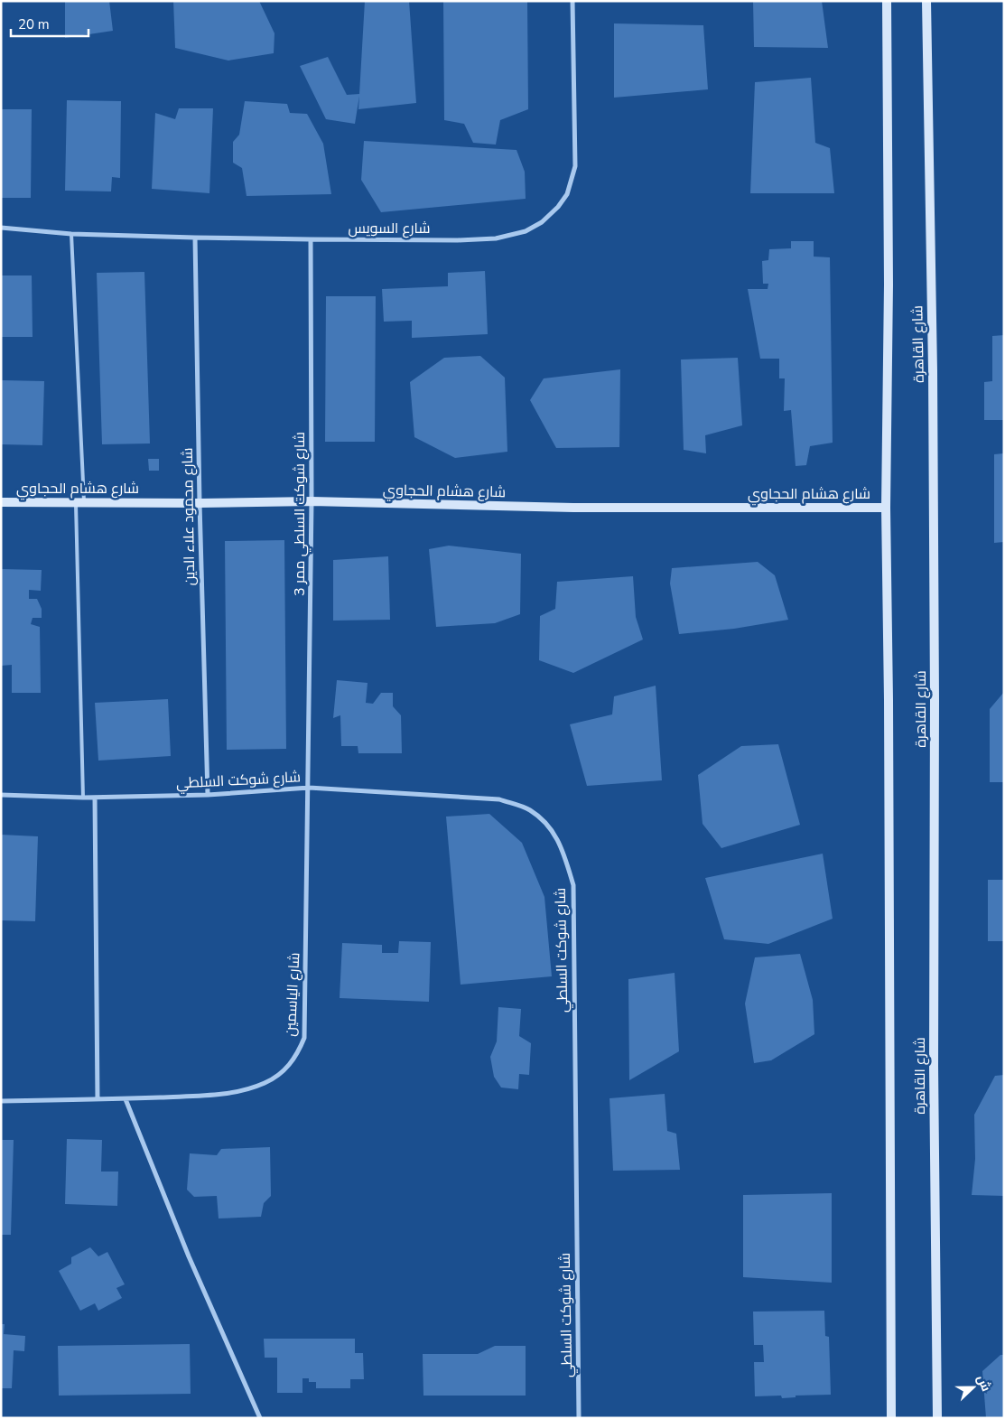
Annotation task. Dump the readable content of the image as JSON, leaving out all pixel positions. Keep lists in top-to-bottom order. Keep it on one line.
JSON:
{"streets":{"main road":["شارع القاهرة","شارع هشام الحجاوي"],"street":["شارع السويس","شارع شوكت السلطي ممر 3","شارع محمود علاء الدين","شارع شوكت السلطي","شارع الياسمين"]},"crossings":[["شارع السويس","شارع شوكت السلطي ممر 3"],["شارع السويس","شارع محمود علاء الدين"],["شارع القاهرة","شارع هشام الحجاوي"],["شارع هشام الحجاوي","شارع شوكت السلطي ممر 3"],["شارع هشام الحجاوي","شارع محمود علاء الدين"],["شارع شوكت السلطي ممر 3","شارع شوكت السلطي"],["شارع شوكت السلطي ممر 3","شارع الياسمين"],["شارع محمود علاء الدين","شارع شوكت السلطي"],["شارع شوكت السلطي","شارع الياسمين"]],"scale_bar":"20 m","north":"right"}
